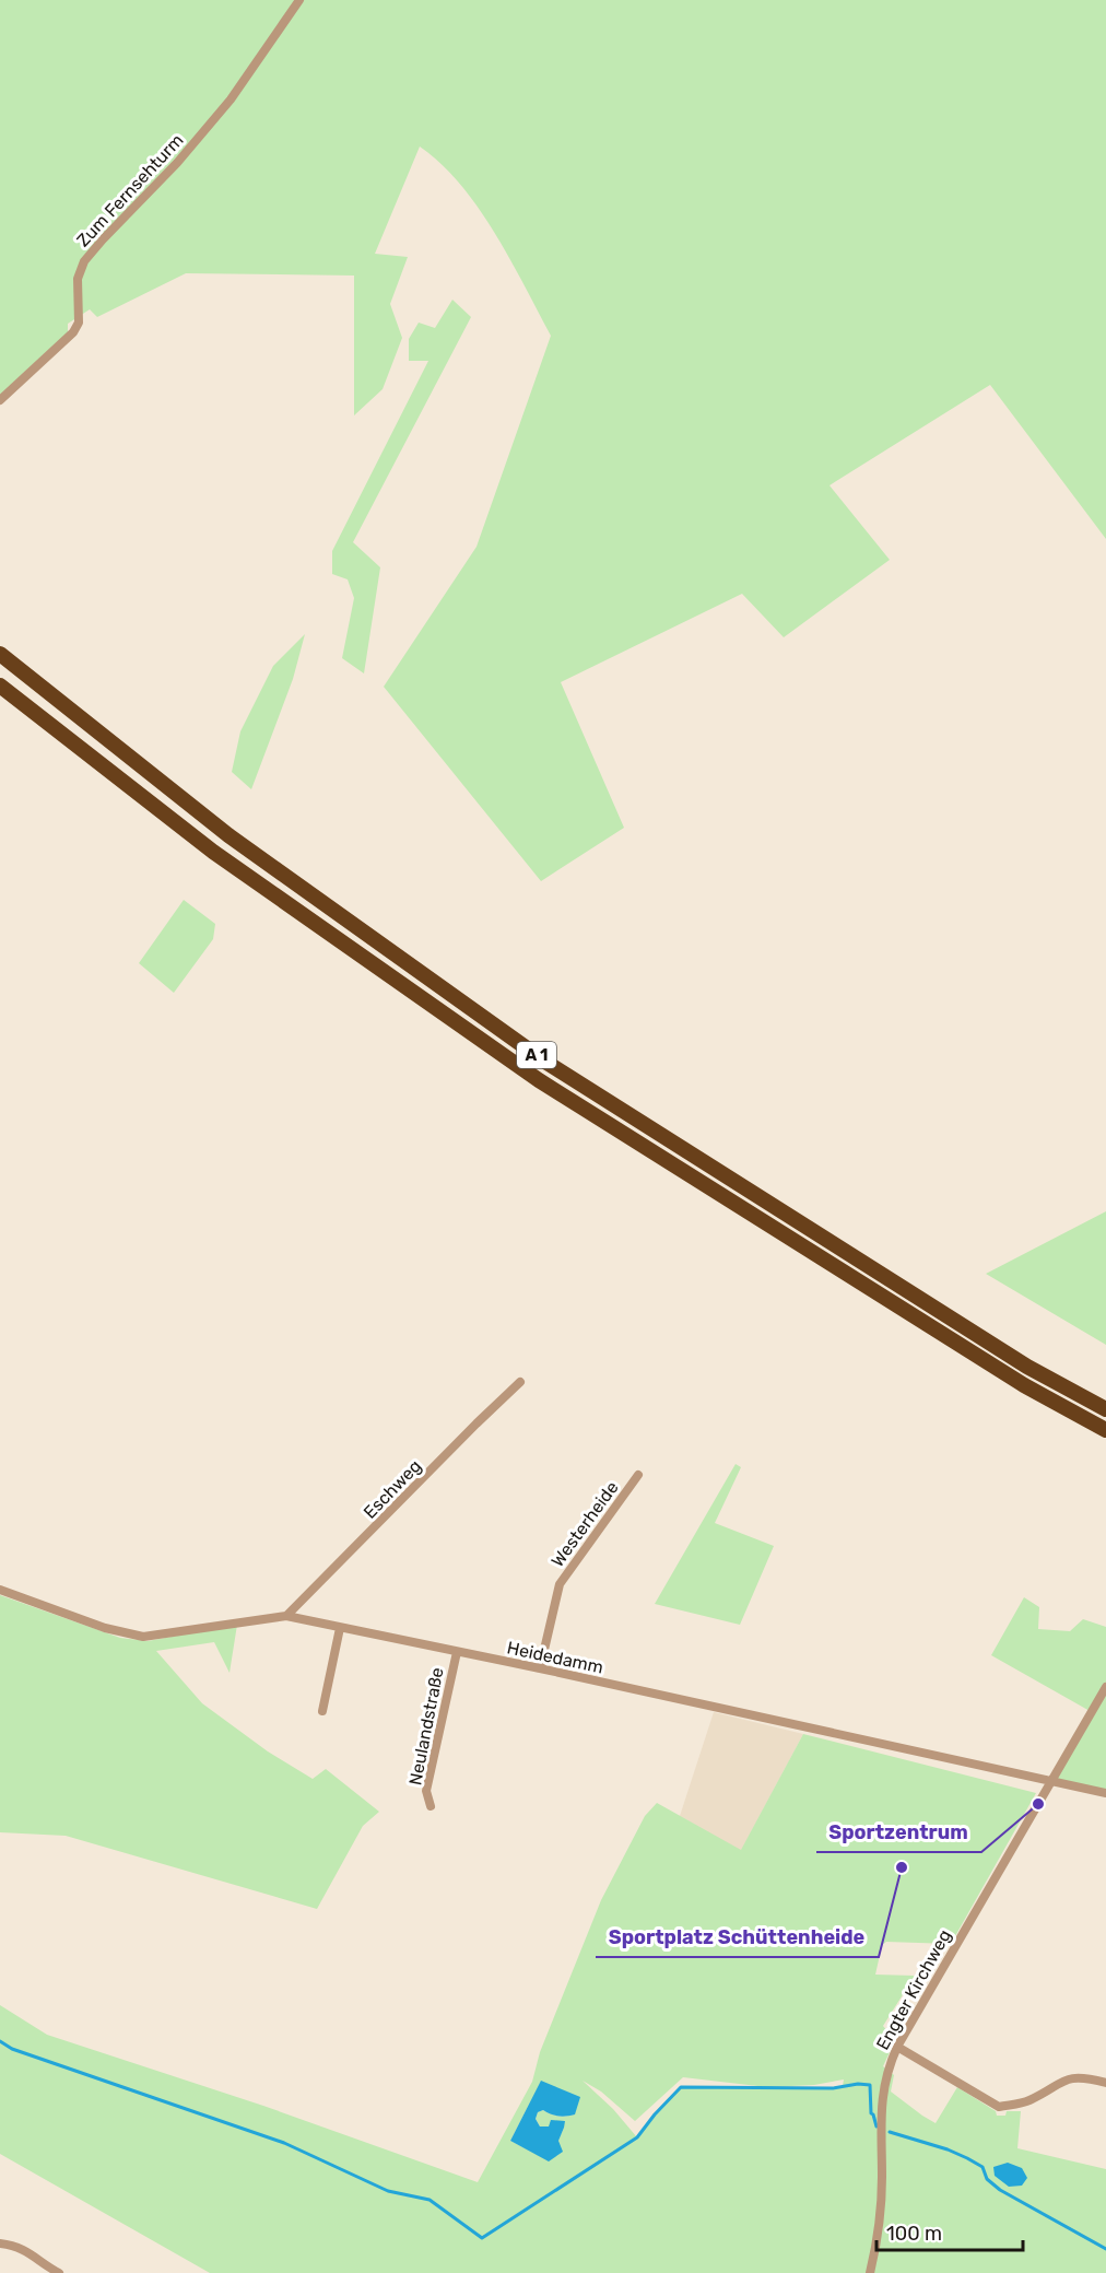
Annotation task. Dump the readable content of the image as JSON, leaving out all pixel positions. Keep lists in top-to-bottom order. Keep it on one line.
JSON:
{"streets":{"highway":["A 1"],"street":["Zum Fernsehturm","Eschweg","Westerheide","Heidedamm","Neulandstraße","Engter Kirchweg"]},"crossings":[["Eschweg","Heidedamm"],["Westerheide","Heidedamm"],["Heidedamm","Neulandstraße"],["Heidedamm","Engter Kirchweg"]],"places":["Sportzentrum","Sportplatz Schüttenheide"],"scale_bar":"100 m"}
